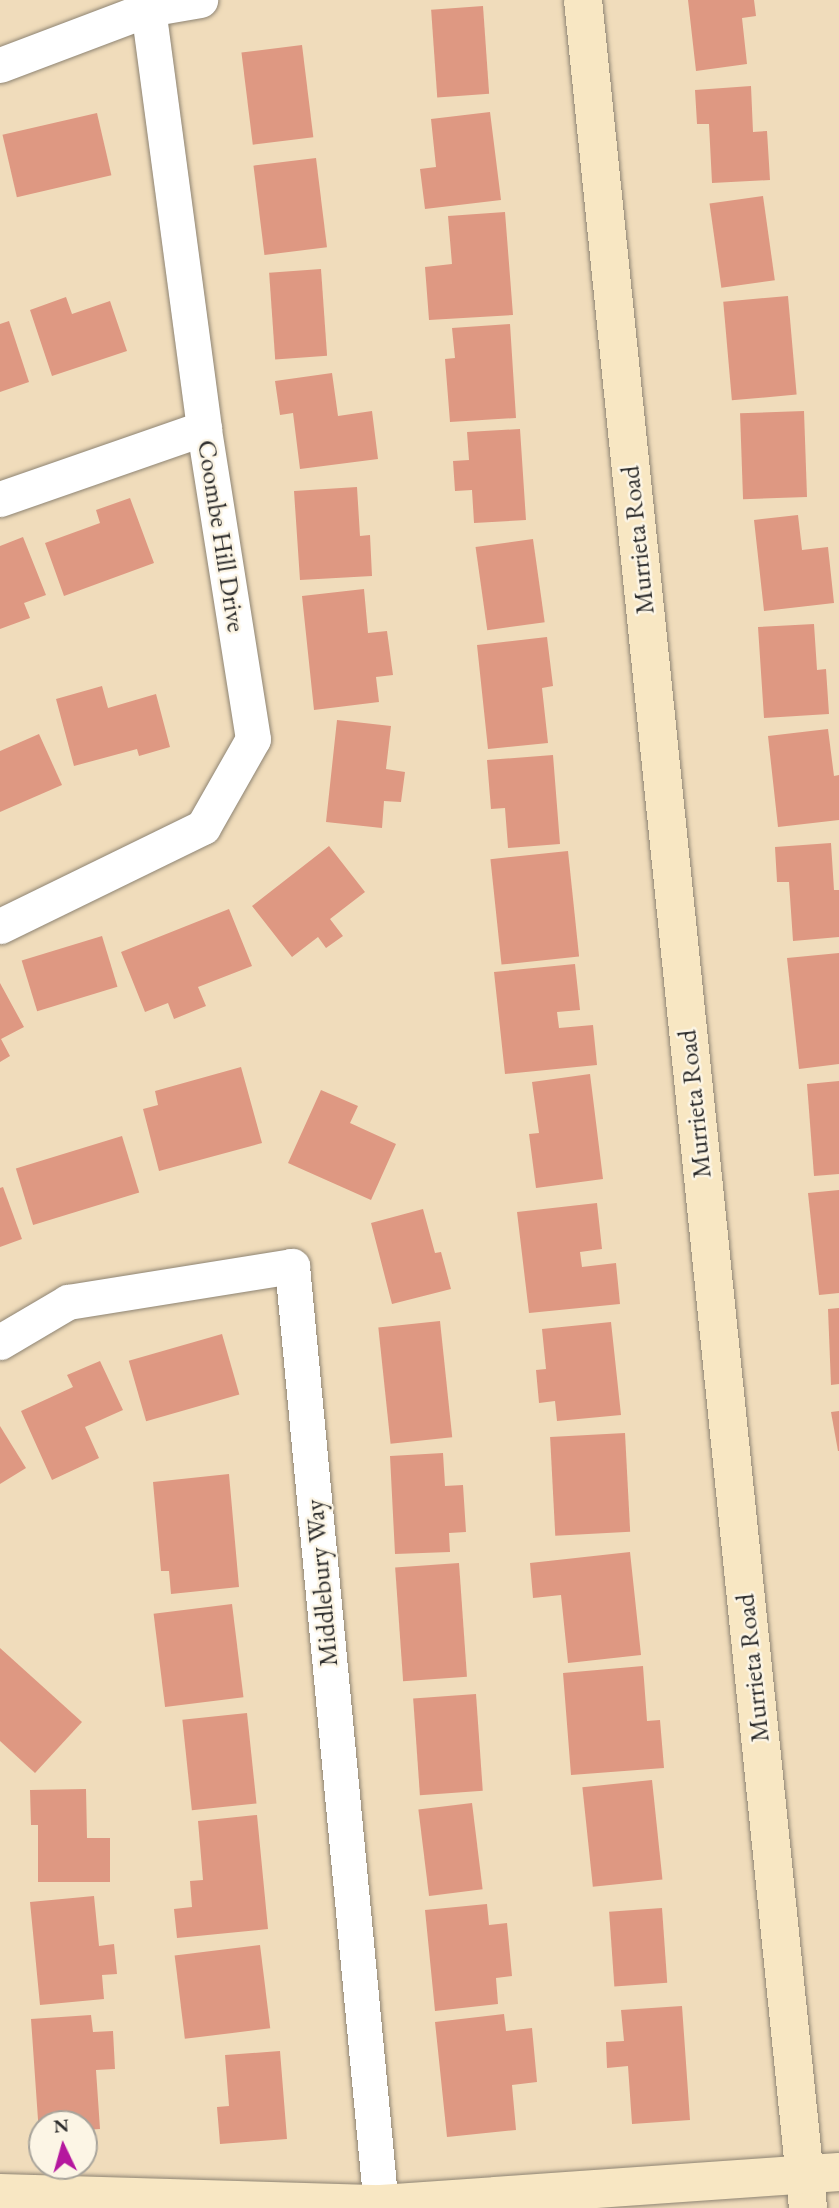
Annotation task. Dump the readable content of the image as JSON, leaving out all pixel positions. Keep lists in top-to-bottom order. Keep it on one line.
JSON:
{"streets":{"main road":["Murrieta Road"],"street":["Coombe Hill Drive","Middlebury Way"]},"north":"top"}
